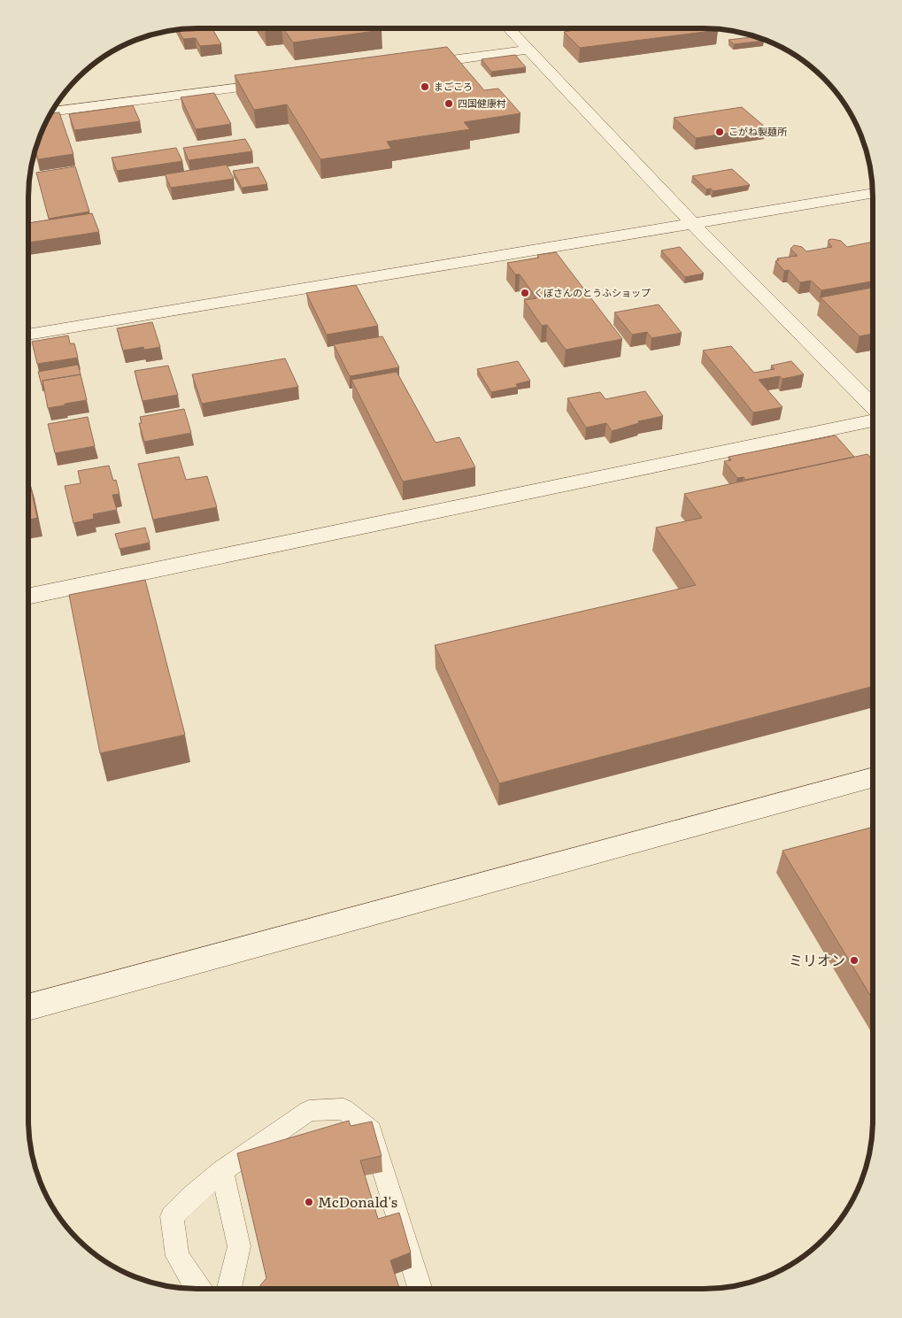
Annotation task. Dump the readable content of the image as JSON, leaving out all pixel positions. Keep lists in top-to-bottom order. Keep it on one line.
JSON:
{"places":["まごころ","四国健康村","こがね製麺所","くぼさんのとうふショップ","ミリオン","McDonald's"]}
